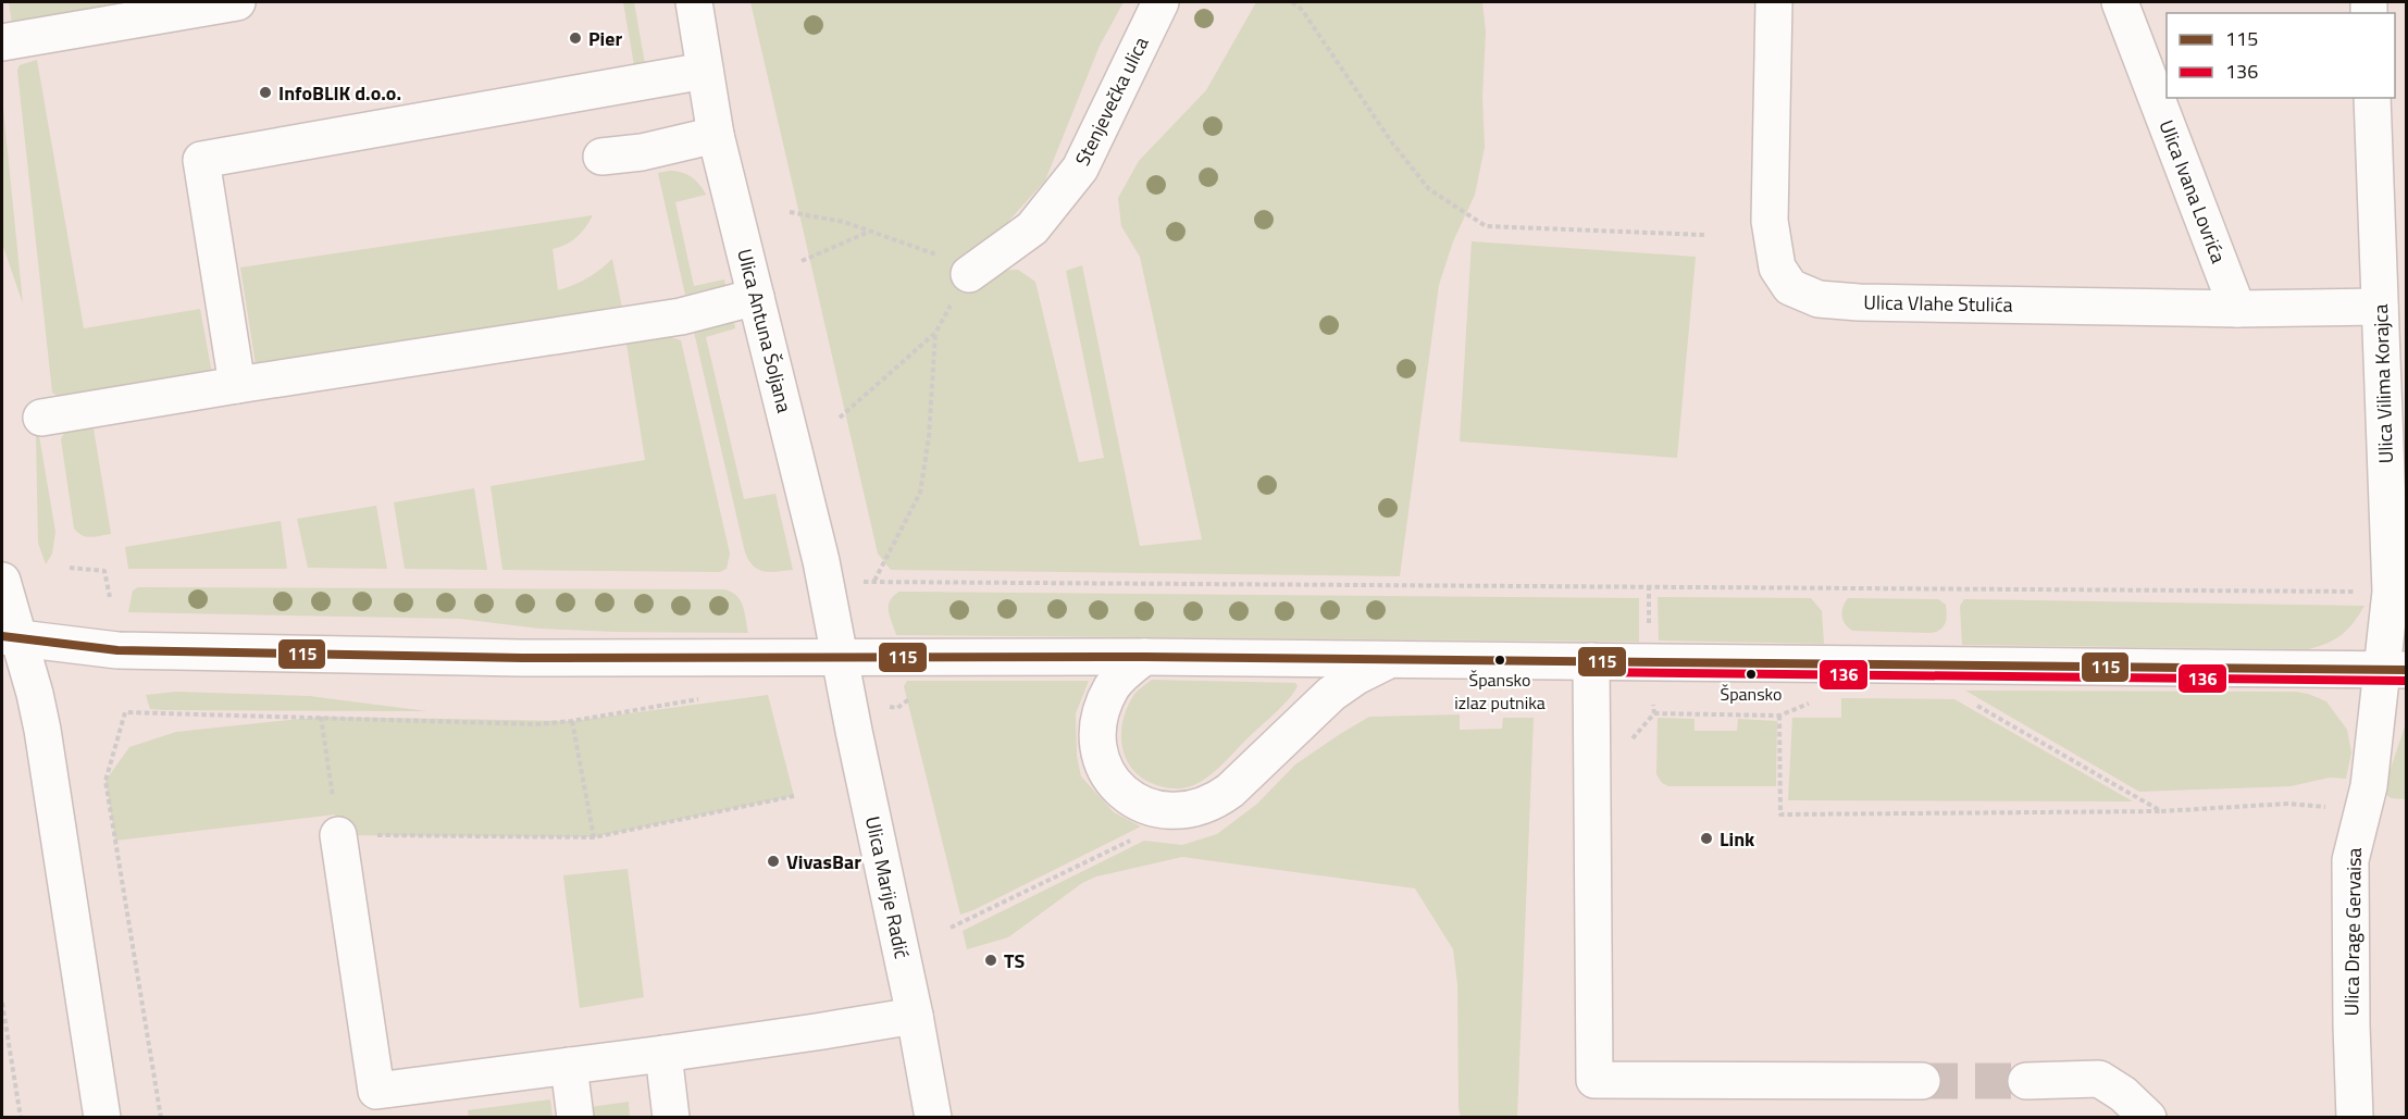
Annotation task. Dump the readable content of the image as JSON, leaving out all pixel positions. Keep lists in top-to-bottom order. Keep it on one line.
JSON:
{"streets":{"street":["Stenjevečka ulica","Ulica Ivana Lovrića","Ulica Vlahe Stulića","Ulica Antuna Šoljana","Ulica Vilima Korajca","Ulica Marije Radić","Ulica Drage Gervaisa"]},"crossings":[["Ulica Ivana Lovrića","Ulica Vlahe Stulića"],["Ulica Vlahe Stulića","Ulica Vilima Korajca"],["Ulica Antuna Šoljana","Ulica Marije Radić"],["Ulica Vilima Korajca","Ulica Drage Gervaisa"]],"places":["Pier","InfoBLIK d.o.o.","Špansko izlaz putnika","Špansko","Link","VivasBar","TS"],"lines":["transit line 115","transit line 136"],"legend":["115","136"]}
